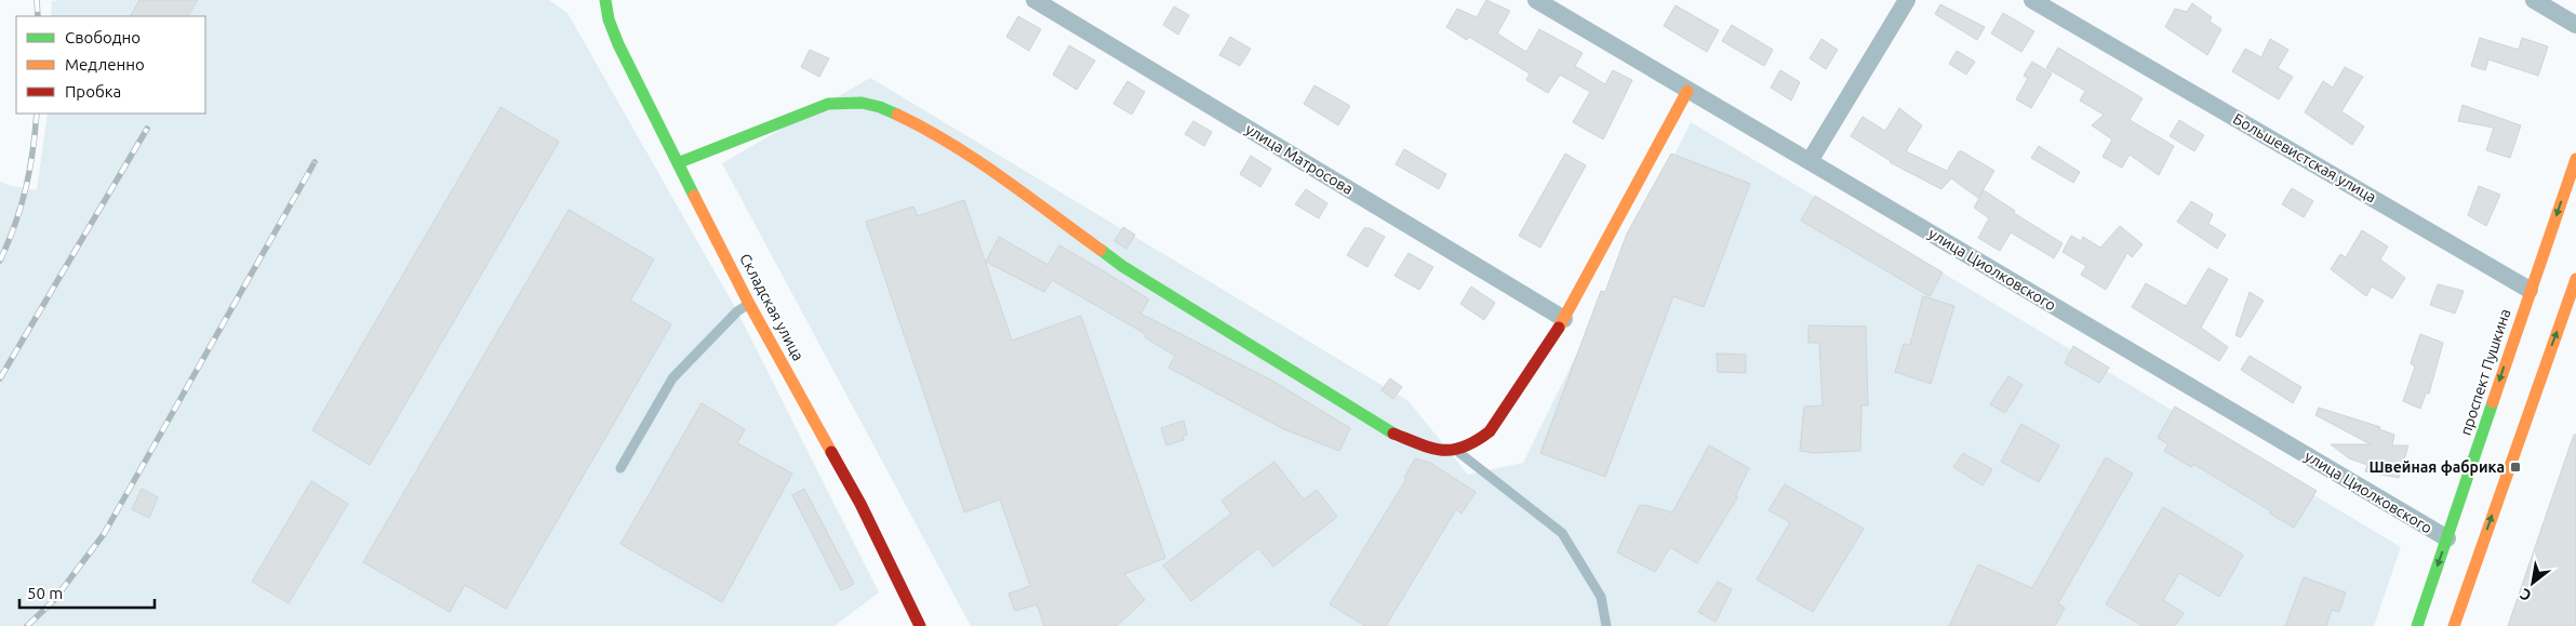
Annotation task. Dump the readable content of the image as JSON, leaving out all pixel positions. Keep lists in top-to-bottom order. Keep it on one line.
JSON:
{"streets":{"street":["Большевистская улица","улица Матросова","улица Циолковского","Складская улица","проспект Пушкина"]},"crossings":[["Большевистская улица","проспект Пушкина"],["улица Циолковского","проспект Пушкина"]],"places":{"transit":["Швейная фабрика"]},"legend":["Свободно","Медленно","Пробка"],"scale_bar":"50 m","north":"bottom left"}
